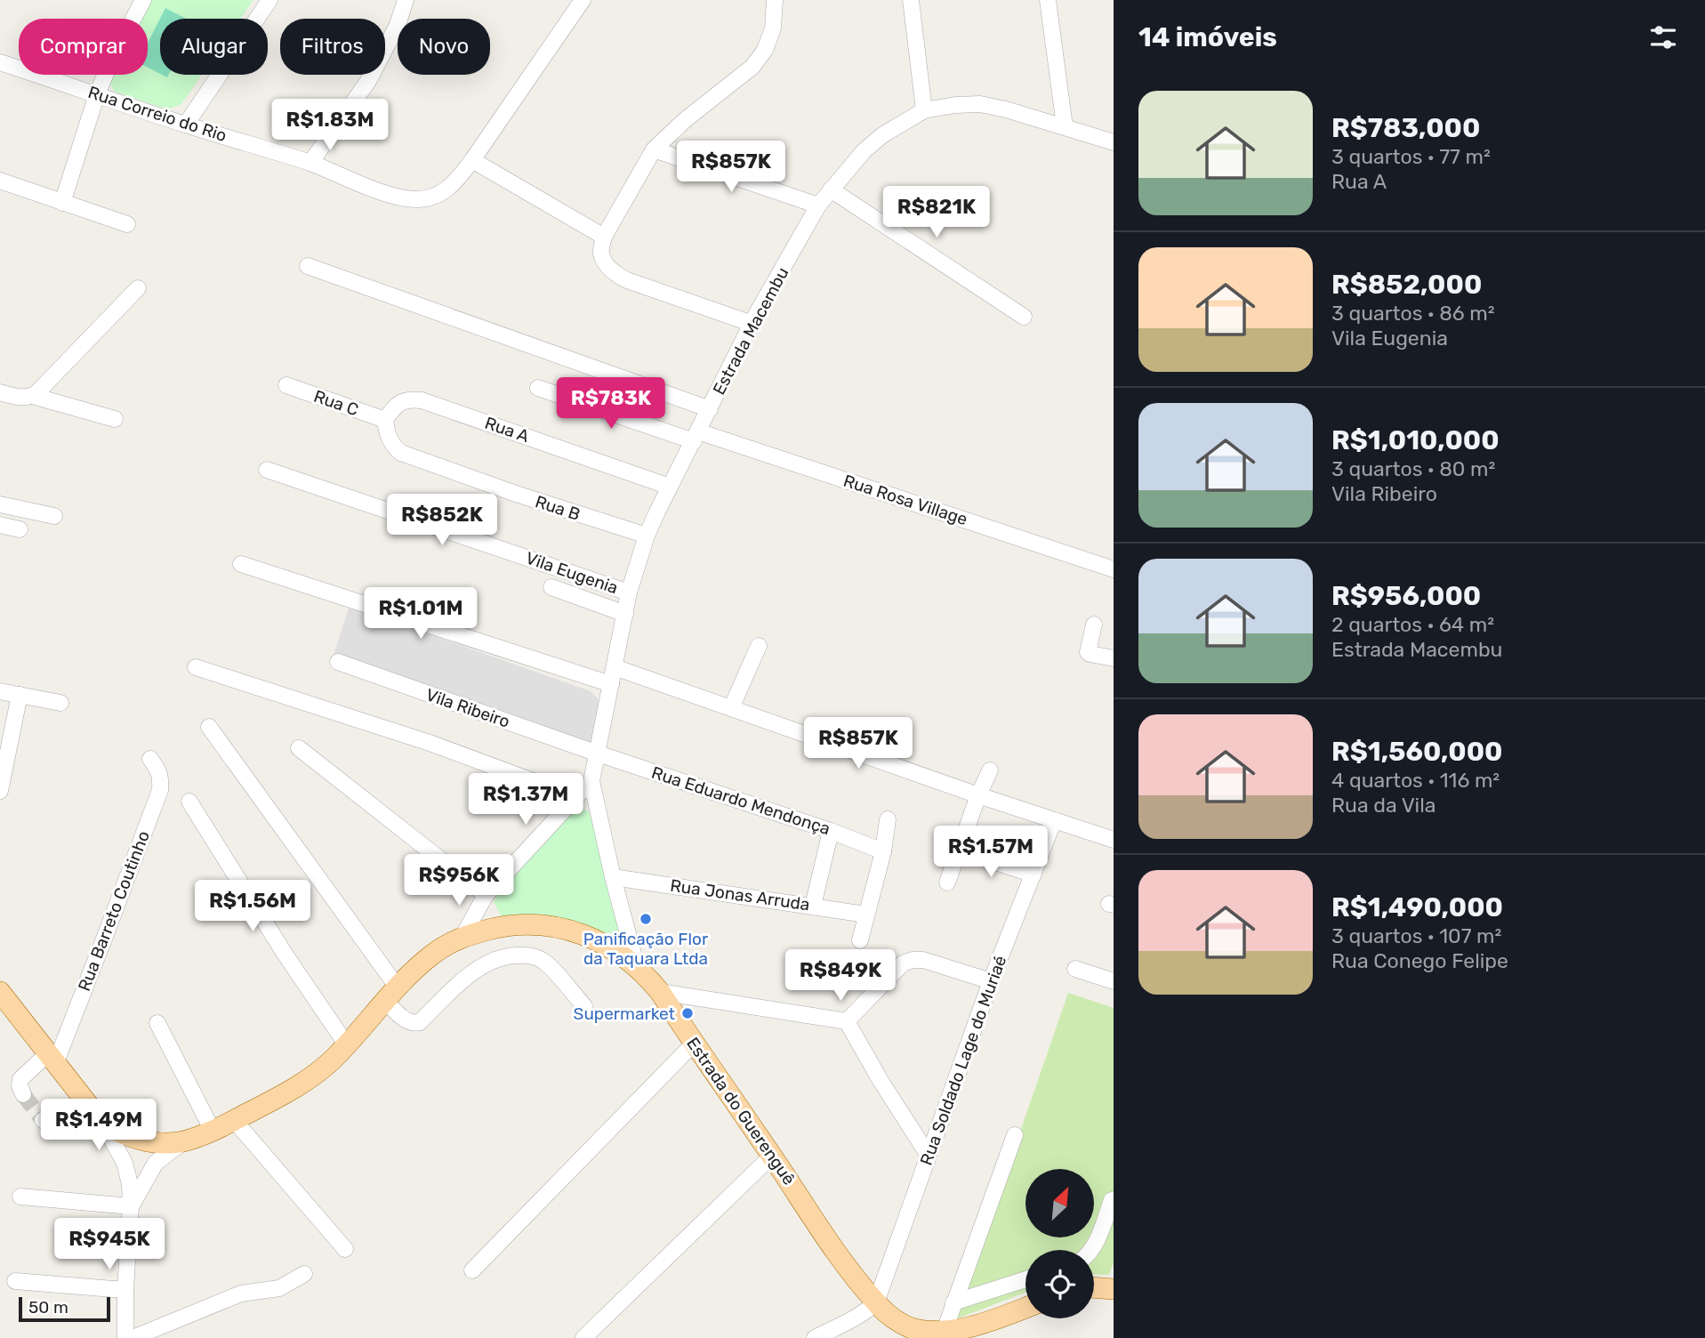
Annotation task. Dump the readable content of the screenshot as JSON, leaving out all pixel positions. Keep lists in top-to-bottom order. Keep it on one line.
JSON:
{"streets":{"main road":["Estrada do Guerenguê"],"street":["Rua Correio do Rio","Estrada Macembu","Rua C","Rua A","Rua Rosa Village","Rua B","Vila Eugenia","Vila Ribeiro","Rua Eduardo Mendonça","Rua Jonas Arruda","Rua Barreto Coutinho","Rua Soldado Lage do Muriaé"]},"crossings":[["Estrada Macembu","Rua A"],["Estrada Macembu","Rua Rosa Village"],["Estrada Macembu","Rua B"],["Estrada Macembu","Vila Eugenia"],["Estrada Macembu","Vila Ribeiro"],["Estrada Macembu","Rua Eduardo Mendonça"],["Estrada Macembu","Rua Jonas Arruda"],["Estrada Macembu","Estrada do Guerenguê"],["Rua C","Rua A"],["Rua C","Rua B"],["Rua A","Rua B"],["Vila Ribeiro","Rua Eduardo Mendonça"],["Rua Barreto Coutinho","Estrada do Guerenguê"],["Rua Soldado Lage do Muriaé","Estrada do Guerenguê"]],"places":["Panificação Flor da Taquara Ltda","Supermarket"],"scale_bar":"50 m","north":"top right","page":{"heading":"14 imóveis","chip":["Comprar","Alugar","Filtros","Novo"],"list":[{"name":"R$783,000","note":"3 quartos · 77 m² · Rua A"},{"name":"R$852,000","note":"3 quartos · 86 m² · Vila Eugenia"},{"name":"R$1,010,000","note":"3 quartos · 80 m² · Vila Ribeiro"},{"name":"R$956,000","note":"2 quartos · 64 m² · Estrada Macembu"},{"name":"R$1,560,000","note":"4 quartos · 116 m² · Rua da Vila"},{"name":"R$1,490,000","note":"3 quartos · 107 m² · Rua Conego Felipe"}],"price":["R$1.83M","R$857K","R$821K","R$783K","R$852K","R$1.01M","R$857K","R$1.37M","R$1.57M","R$956K","R$1.56M","R$849K","R$1.49M","R$945K"],"scale":"50 m"}}
